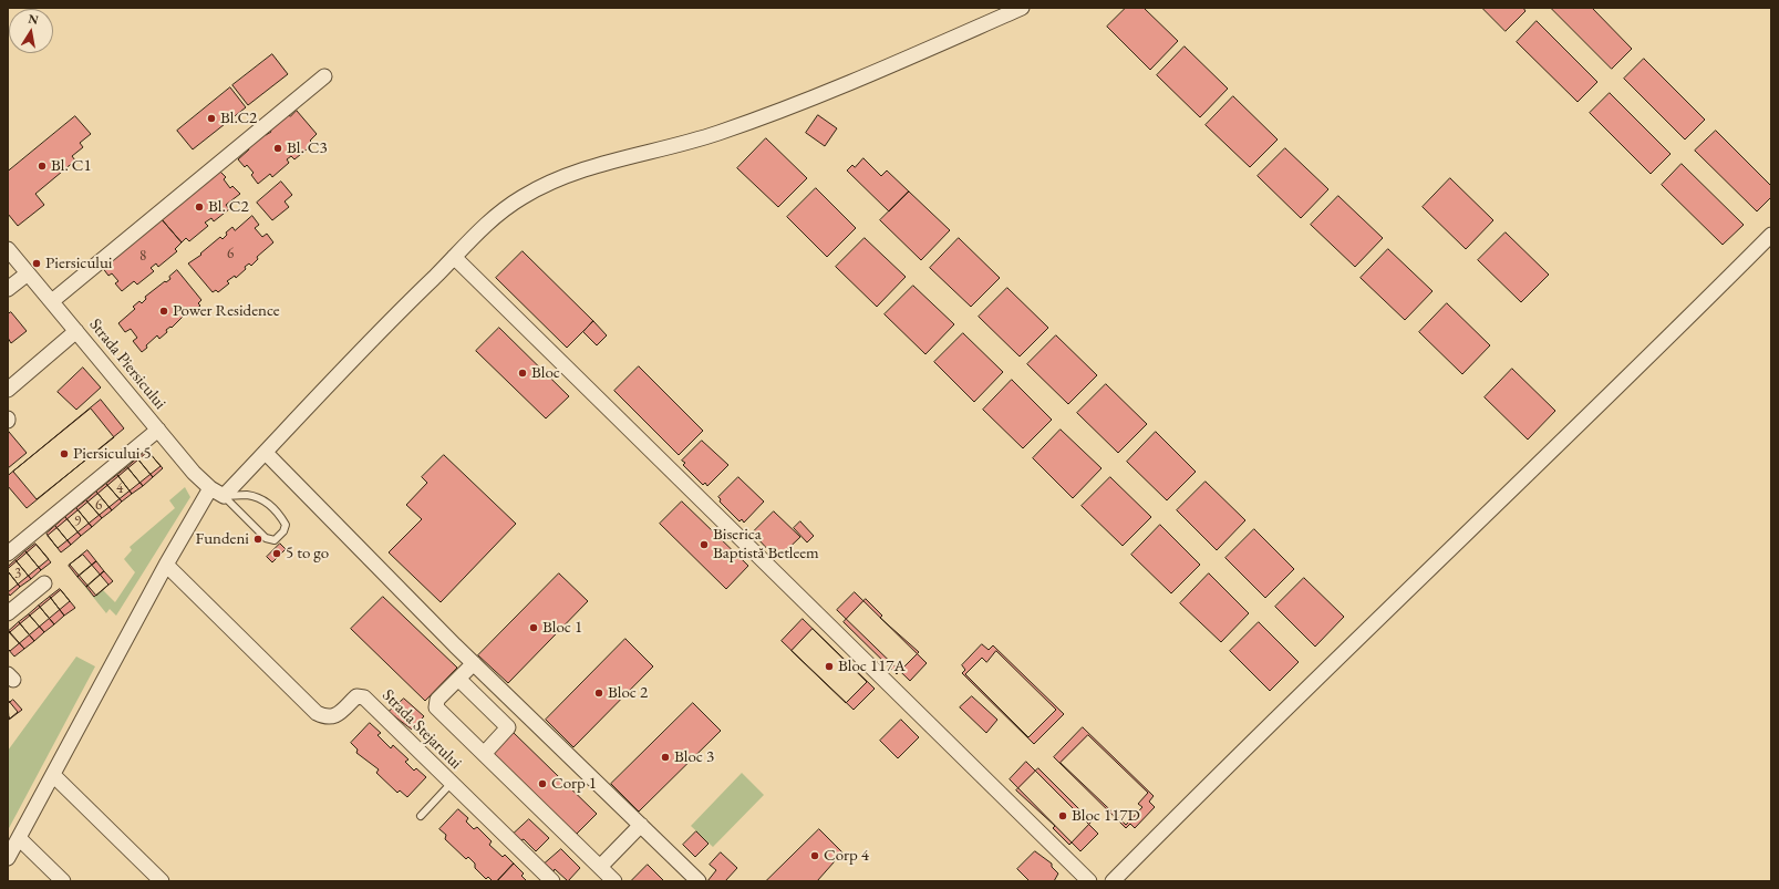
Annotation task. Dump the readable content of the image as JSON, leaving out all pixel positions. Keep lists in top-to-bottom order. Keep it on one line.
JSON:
{"streets":{"street":["Strada Piersicului","Strada Stejarului"]},"places":["Bl.C2","Bl. C3","Bl. C1","Bl. C2","Piersicului","Power Residence","Bloc","Piersicului 5","Fundeni","Biserica Baptistă Betleem","5 to go","Bloc 1","Bloc 117A","Bloc 2","Bloc 3","Corp 1","Bloc 117D","Corp 4"],"house_numbers":["6","8","4","6","9","3"],"north":"top"}
